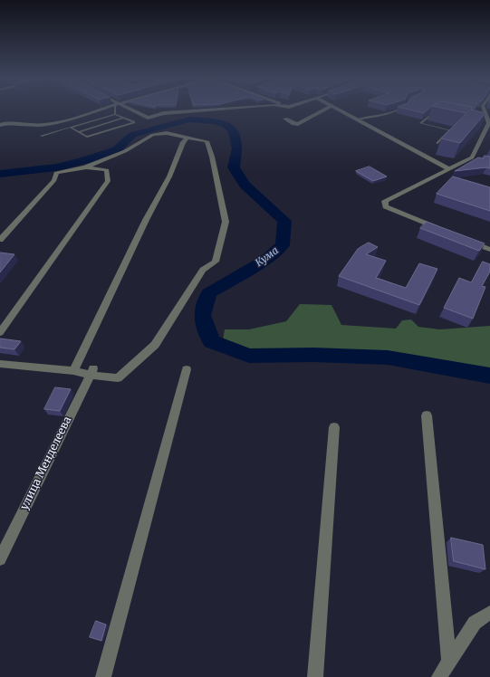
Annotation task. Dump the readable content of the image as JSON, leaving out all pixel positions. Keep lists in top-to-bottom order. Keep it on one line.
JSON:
{"streets":{"street":["улица Менделеева"]},"water":["Кума"]}
